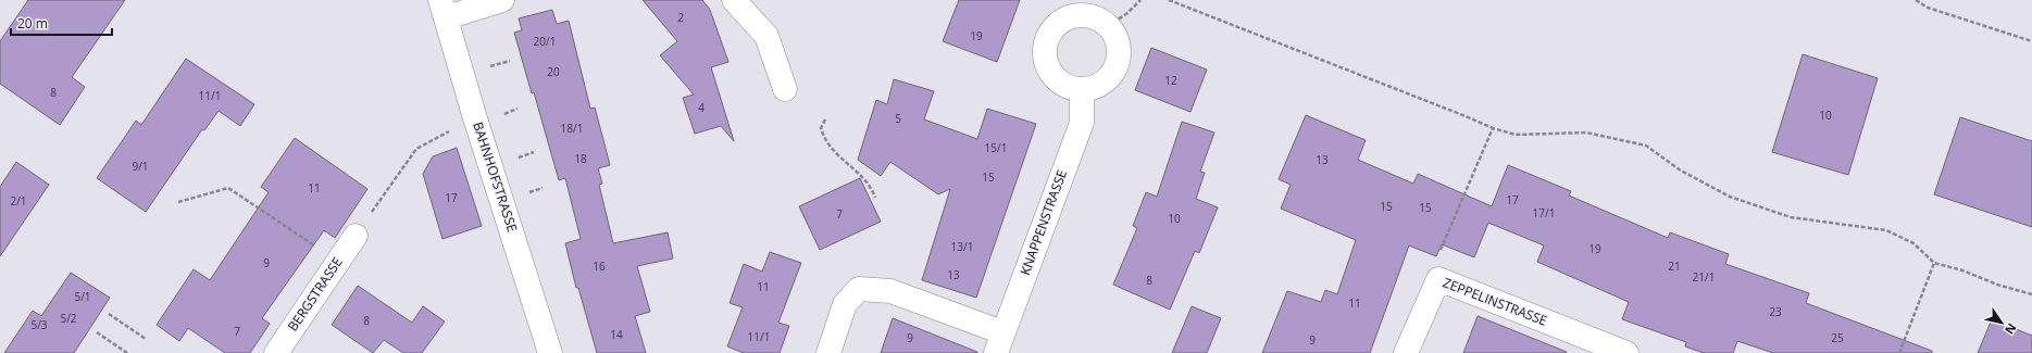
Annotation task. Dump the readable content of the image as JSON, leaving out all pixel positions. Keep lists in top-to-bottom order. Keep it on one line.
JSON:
{"streets":{"street":["BAHNHOFSTRASSE","KNAPPENSTRASSE","BERGSTRASSE","ZEPPELINSTRASSE"]},"house_numbers":["2","19","20/1","20","12","8","11/1","4","10","5","18/1","15/1","18","13","9/1","15","11","17","17","2/1","15","15","17/1","7","10","13/1","19","9","16","21","13","21/1","8","11","5/1","11","23","5/2","8","5/3","7","14","11/1","9","25","9"],"scale_bar":"20 m","north":"bottom right"}
